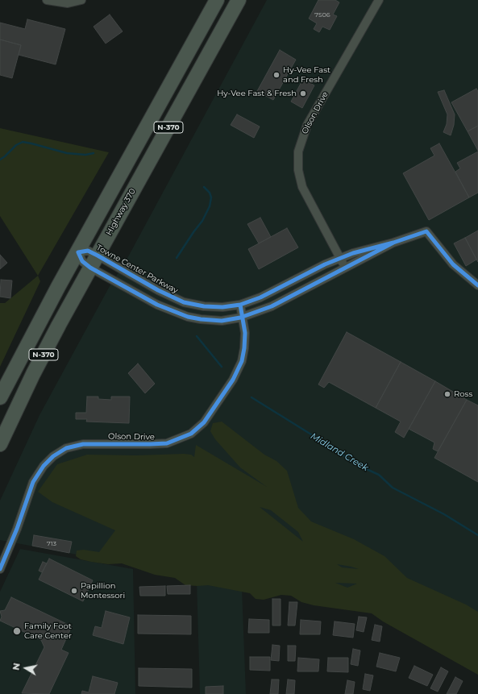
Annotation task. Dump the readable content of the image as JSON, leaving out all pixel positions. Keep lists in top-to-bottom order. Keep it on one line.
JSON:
{"streets":{"highway":["N-370","Highway 370"],"street":["Olson Drive","Towne Center Parkway"]},"crossings":[["Olson Drive","Towne Center Parkway"],["N-370","Towne Center Parkway"],["Highway 370","Towne Center Parkway"]],"water":["Midland Creek"],"places":["Hy-Vee Fast and Fresh","Hy-Vee Fast & Fresh","Ross","Papillion Montessori","Family Foot Care Center"],"house_numbers":["7506","713"],"north":"left"}
